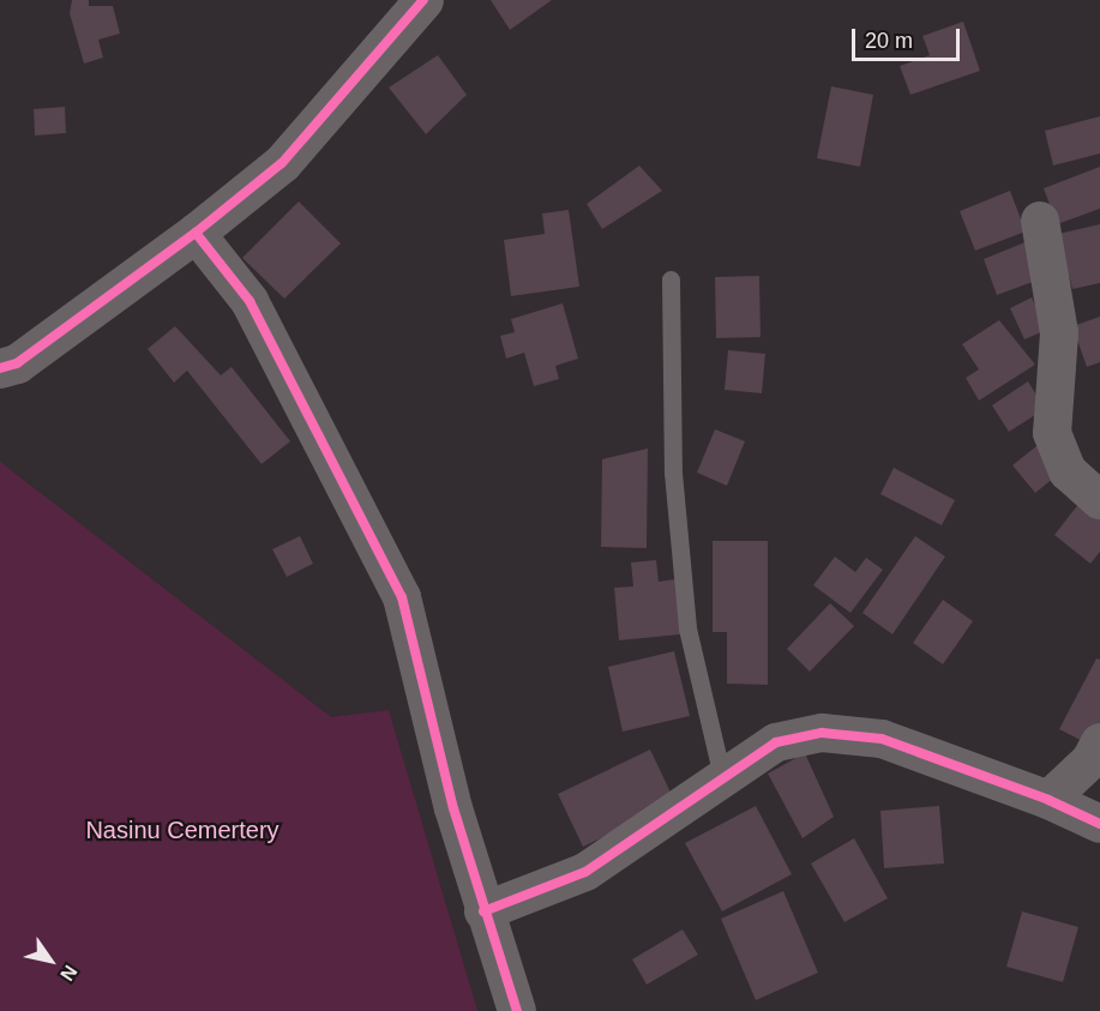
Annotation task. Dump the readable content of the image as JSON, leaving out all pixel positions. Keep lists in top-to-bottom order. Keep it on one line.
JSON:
{"parks":["Nasinu Cemertery"],"scale_bar":"20 m","north":"bottom right"}
